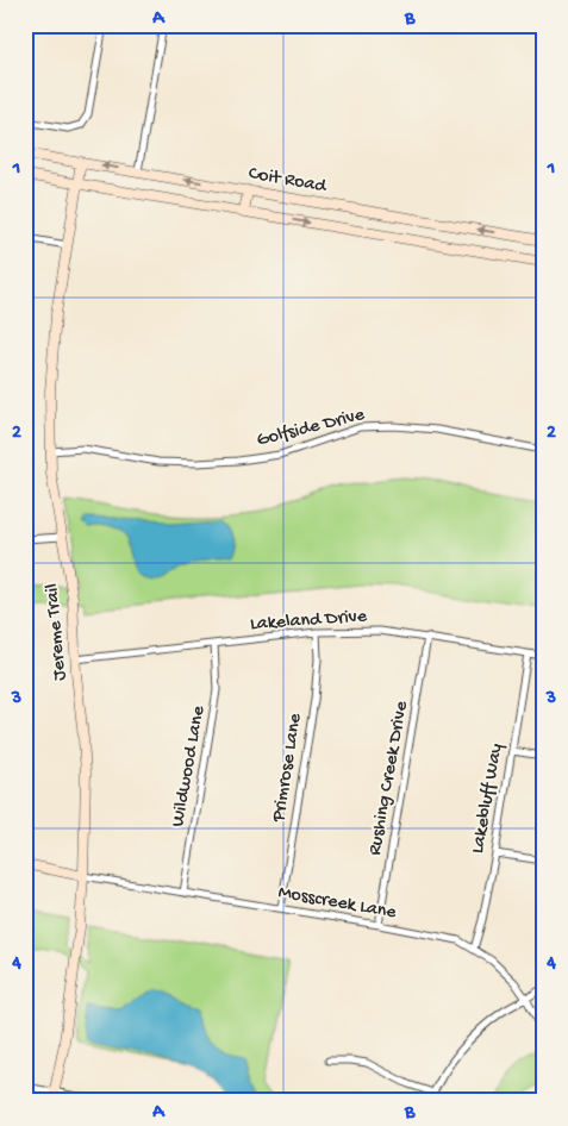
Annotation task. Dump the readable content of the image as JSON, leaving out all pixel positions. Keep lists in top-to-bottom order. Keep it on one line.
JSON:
{"streets":{"main road":["Coit Road","Jereme Trail"],"street":["Golfside Drive","Lakeland Drive","Wildwood Lane","Primrose Lane","Rushing Creek Drive","Lakebluff Way","Mosscreek Lane"]},"crossings":[["Coit Road","Jereme Trail"],["Golfside Drive","Jereme Trail"],["Lakeland Drive","Jereme Trail"],["Lakeland Drive","Wildwood Lane"],["Lakeland Drive","Primrose Lane"],["Lakeland Drive","Rushing Creek Drive"],["Lakeland Drive","Lakebluff Way"],["Jereme Trail","Mosscreek Lane"],["Wildwood Lane","Mosscreek Lane"],["Primrose Lane","Mosscreek Lane"],["Rushing Creek Drive","Mosscreek Lane"],["Lakebluff Way","Mosscreek Lane"]],"grid":{"columns":["A","B"],"rows":["1","2","3","4"]}}
